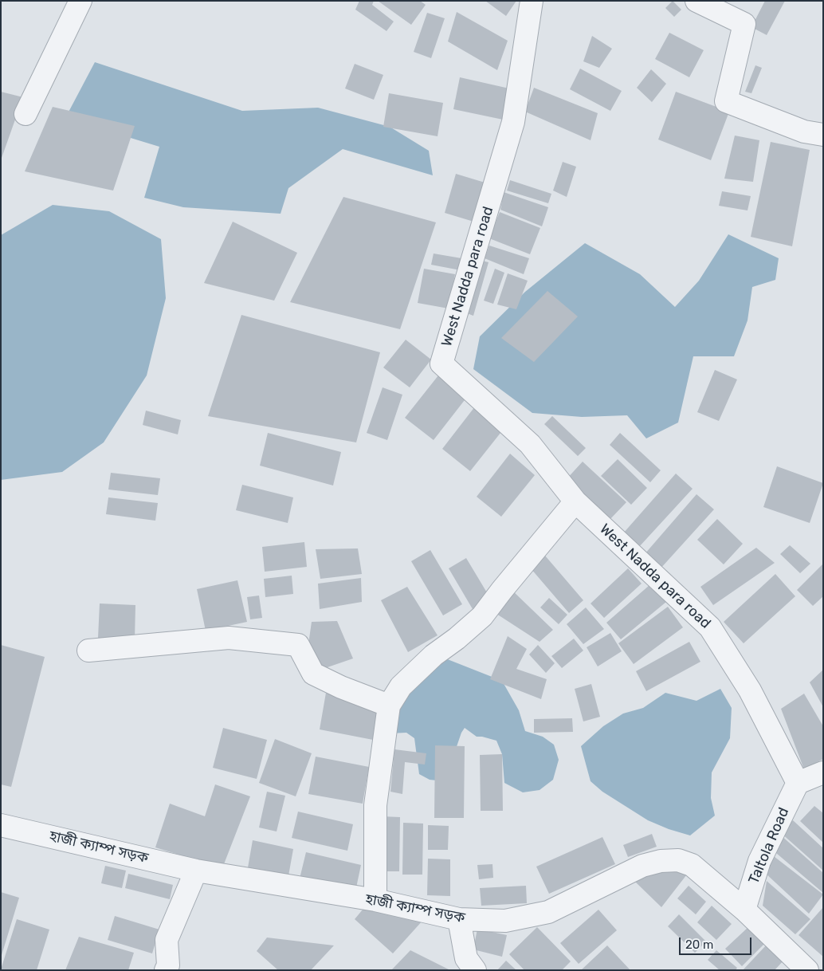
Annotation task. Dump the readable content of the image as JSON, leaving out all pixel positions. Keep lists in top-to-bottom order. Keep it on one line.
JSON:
{"streets":{"street":["West Nadda para road","Taltola Road","হাজী ক্যাম্প সড়ক"]},"crossings":[["West Nadda para road","Taltola Road"],["Taltola Road","হাজী ক্যাম্প সড়ক"]],"scale_bar":"20 m"}
